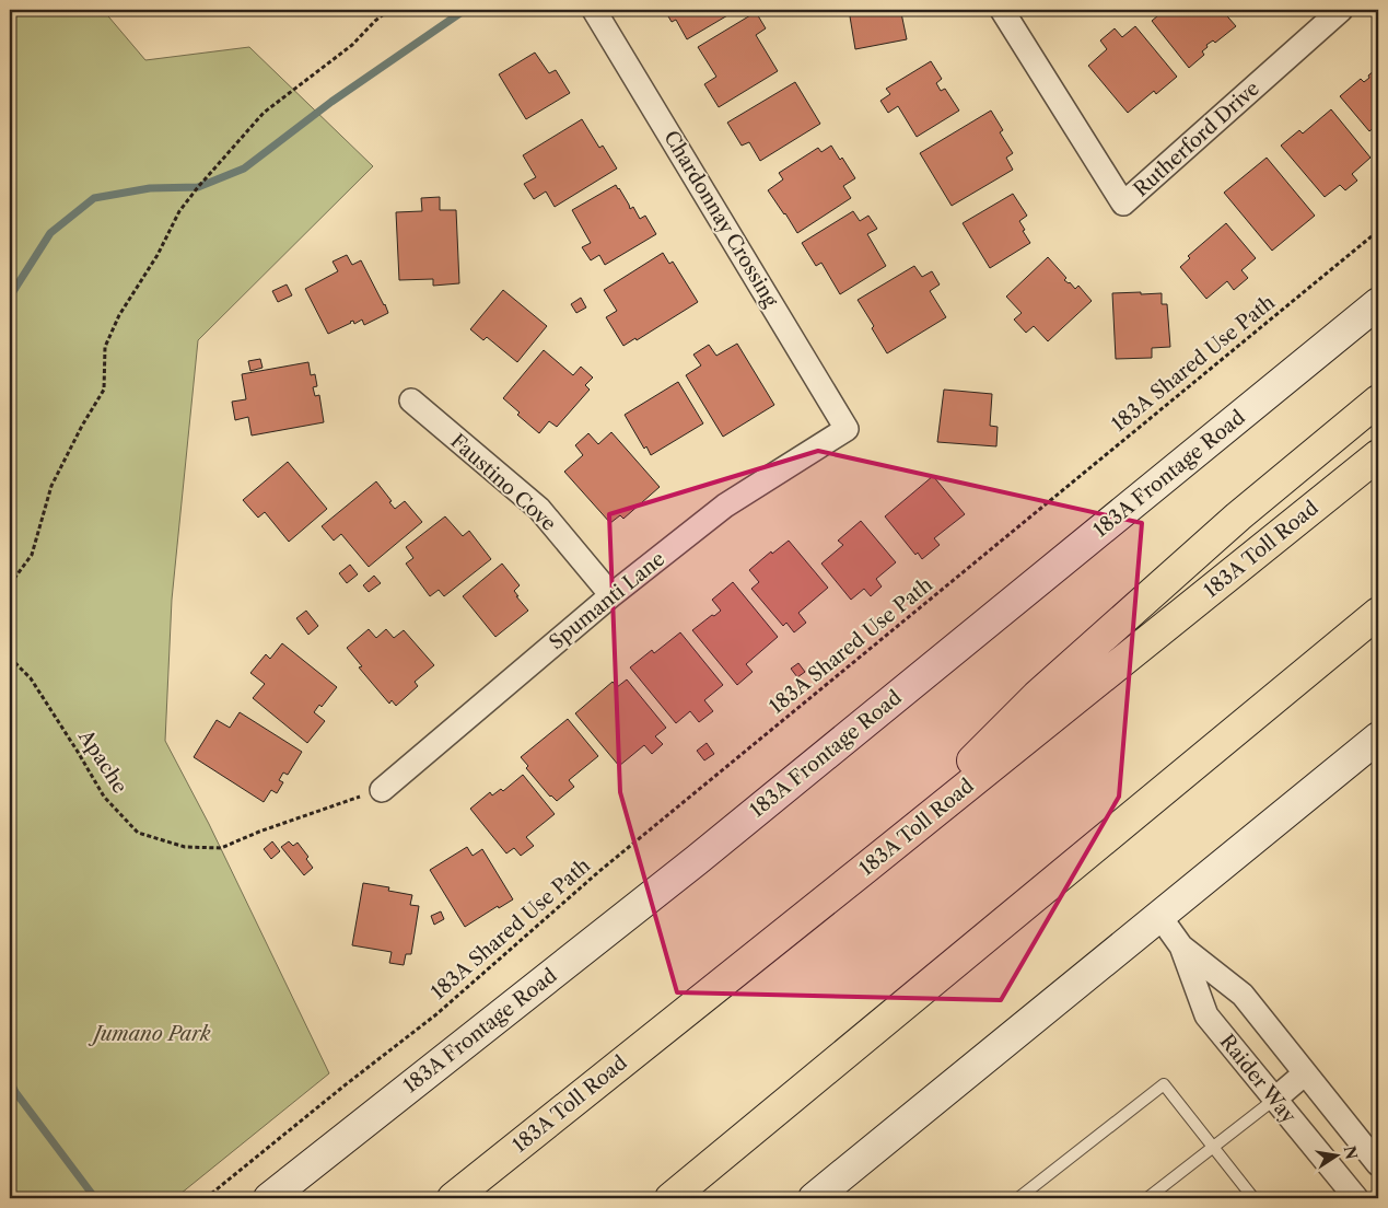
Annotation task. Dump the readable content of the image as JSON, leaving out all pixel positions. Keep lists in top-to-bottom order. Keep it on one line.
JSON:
{"streets":{"highway":["183A Toll Road"],"main road":["183A Frontage Road"],"street":["Rutherford Drive","Chardonnay Crossing","Faustino Cove","Spumanti Lane","Raider Way"],"path":["183A Shared Use Path","Apache"]},"crossings":[["Chardonnay Crossing","Spumanti Lane"],["Faustino Cove","Spumanti Lane"],["Spumanti Lane","Apache"]],"parks":["Jumano Park"],"north":"right"}
